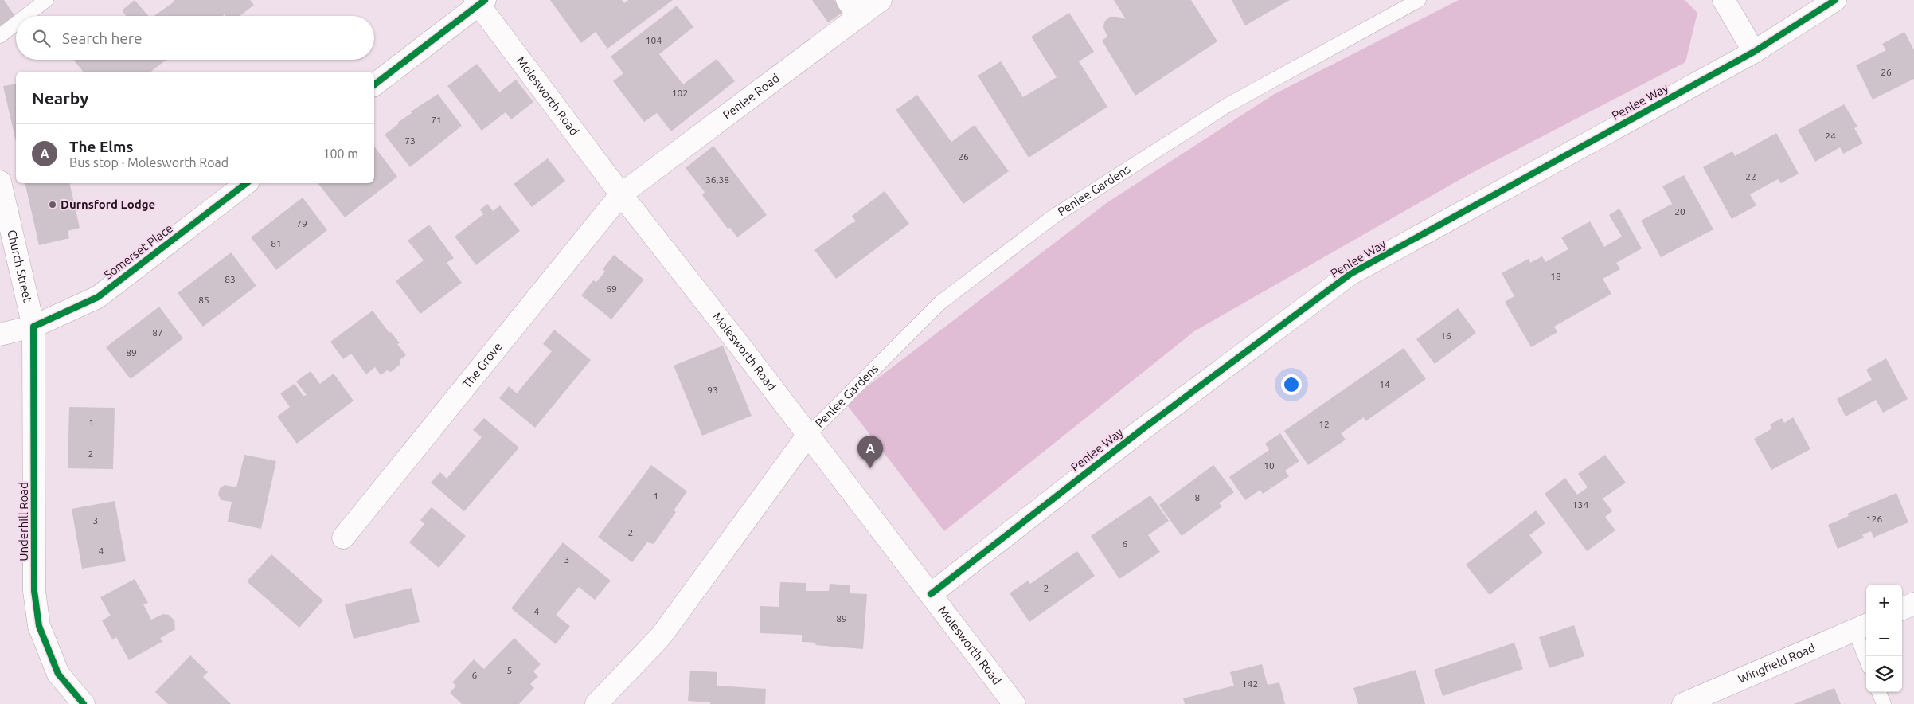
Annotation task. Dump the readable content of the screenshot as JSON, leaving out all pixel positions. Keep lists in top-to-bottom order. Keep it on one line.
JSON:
{"streets":{"street":["Molesworth Road","Penlee Road","Penlee Way","Somerset Place","Church Street","The Grove","Underhill Road","Wingfield Road"],"lane":["Penlee Gardens"]},"crossings":[["Molesworth Road","Penlee Road"],["Molesworth Road","Penlee Way"],["Molesworth Road","Penlee Gardens"],["Molesworth Road","The Grove"],["Penlee Road","The Grove"],["Somerset Place","Church Street"],["Somerset Place","Underhill Road"],["Church Street","Underhill Road"]],"places":["Durnsford Lodge"],"house_numbers":["104","26","102","71","24","73","26","22","36,38","20","79","81","18","83","69","85","87","16","89","14","93","1","12","2","10","1","8","134","126","3","2","6","4","3","2","4","89","5","6","142"],"page":{"search":"Search here","heading":"Nearby","list":[{"mark":"A","name":"The Elms","note":"Bus stop · Molesworth Road","value":"100 m"}],"pins":"A","map_buttons":["+","−"]}}
